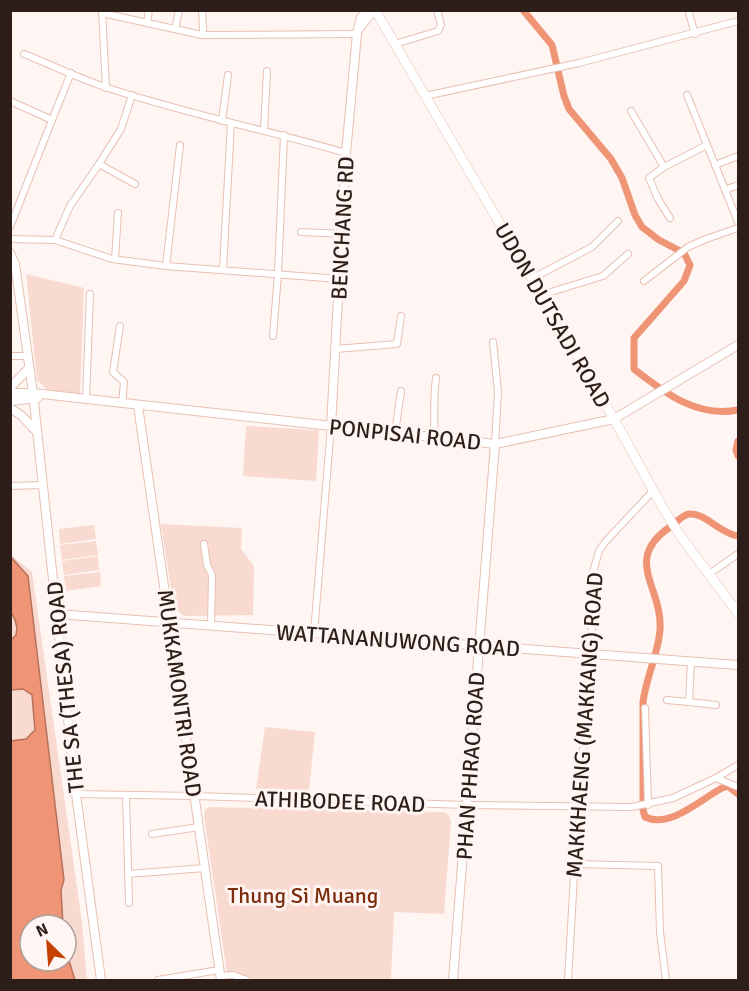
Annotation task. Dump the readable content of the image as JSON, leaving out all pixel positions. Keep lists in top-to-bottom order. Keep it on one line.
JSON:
{"streets":{"main road":["UDON DUTSADI ROAD"],"street":["BENCHANG RD","PONPISAI ROAD","WATTANANUWONG ROAD","THE SA (THESA) ROAD","MUKKAMONTRI ROAD","MAKKHAENG (MAKKANG) ROAD","PHAN PHRAO ROAD","ATHIBODEE ROAD"]},"crossings":[["BENCHANG RD","UDON DUTSADI ROAD"],["BENCHANG RD","PONPISAI ROAD"],["UDON DUTSADI ROAD","PONPISAI ROAD"],["UDON DUTSADI ROAD","MAKKHAENG (MAKKANG) ROAD"],["PONPISAI ROAD","THE SA (THESA) ROAD"],["PONPISAI ROAD","MUKKAMONTRI ROAD"],["PONPISAI ROAD","PHAN PHRAO ROAD"],["WATTANANUWONG ROAD","THE SA (THESA) ROAD"],["WATTANANUWONG ROAD","MUKKAMONTRI ROAD"],["WATTANANUWONG ROAD","MAKKHAENG (MAKKANG) ROAD"],["WATTANANUWONG ROAD","PHAN PHRAO ROAD"],["THE SA (THESA) ROAD","ATHIBODEE ROAD"],["MUKKAMONTRI ROAD","ATHIBODEE ROAD"],["MAKKHAENG (MAKKANG) ROAD","ATHIBODEE ROAD"],["PHAN PHRAO ROAD","ATHIBODEE ROAD"]],"parks":["Thung Si Muang"],"north":"top left"}
